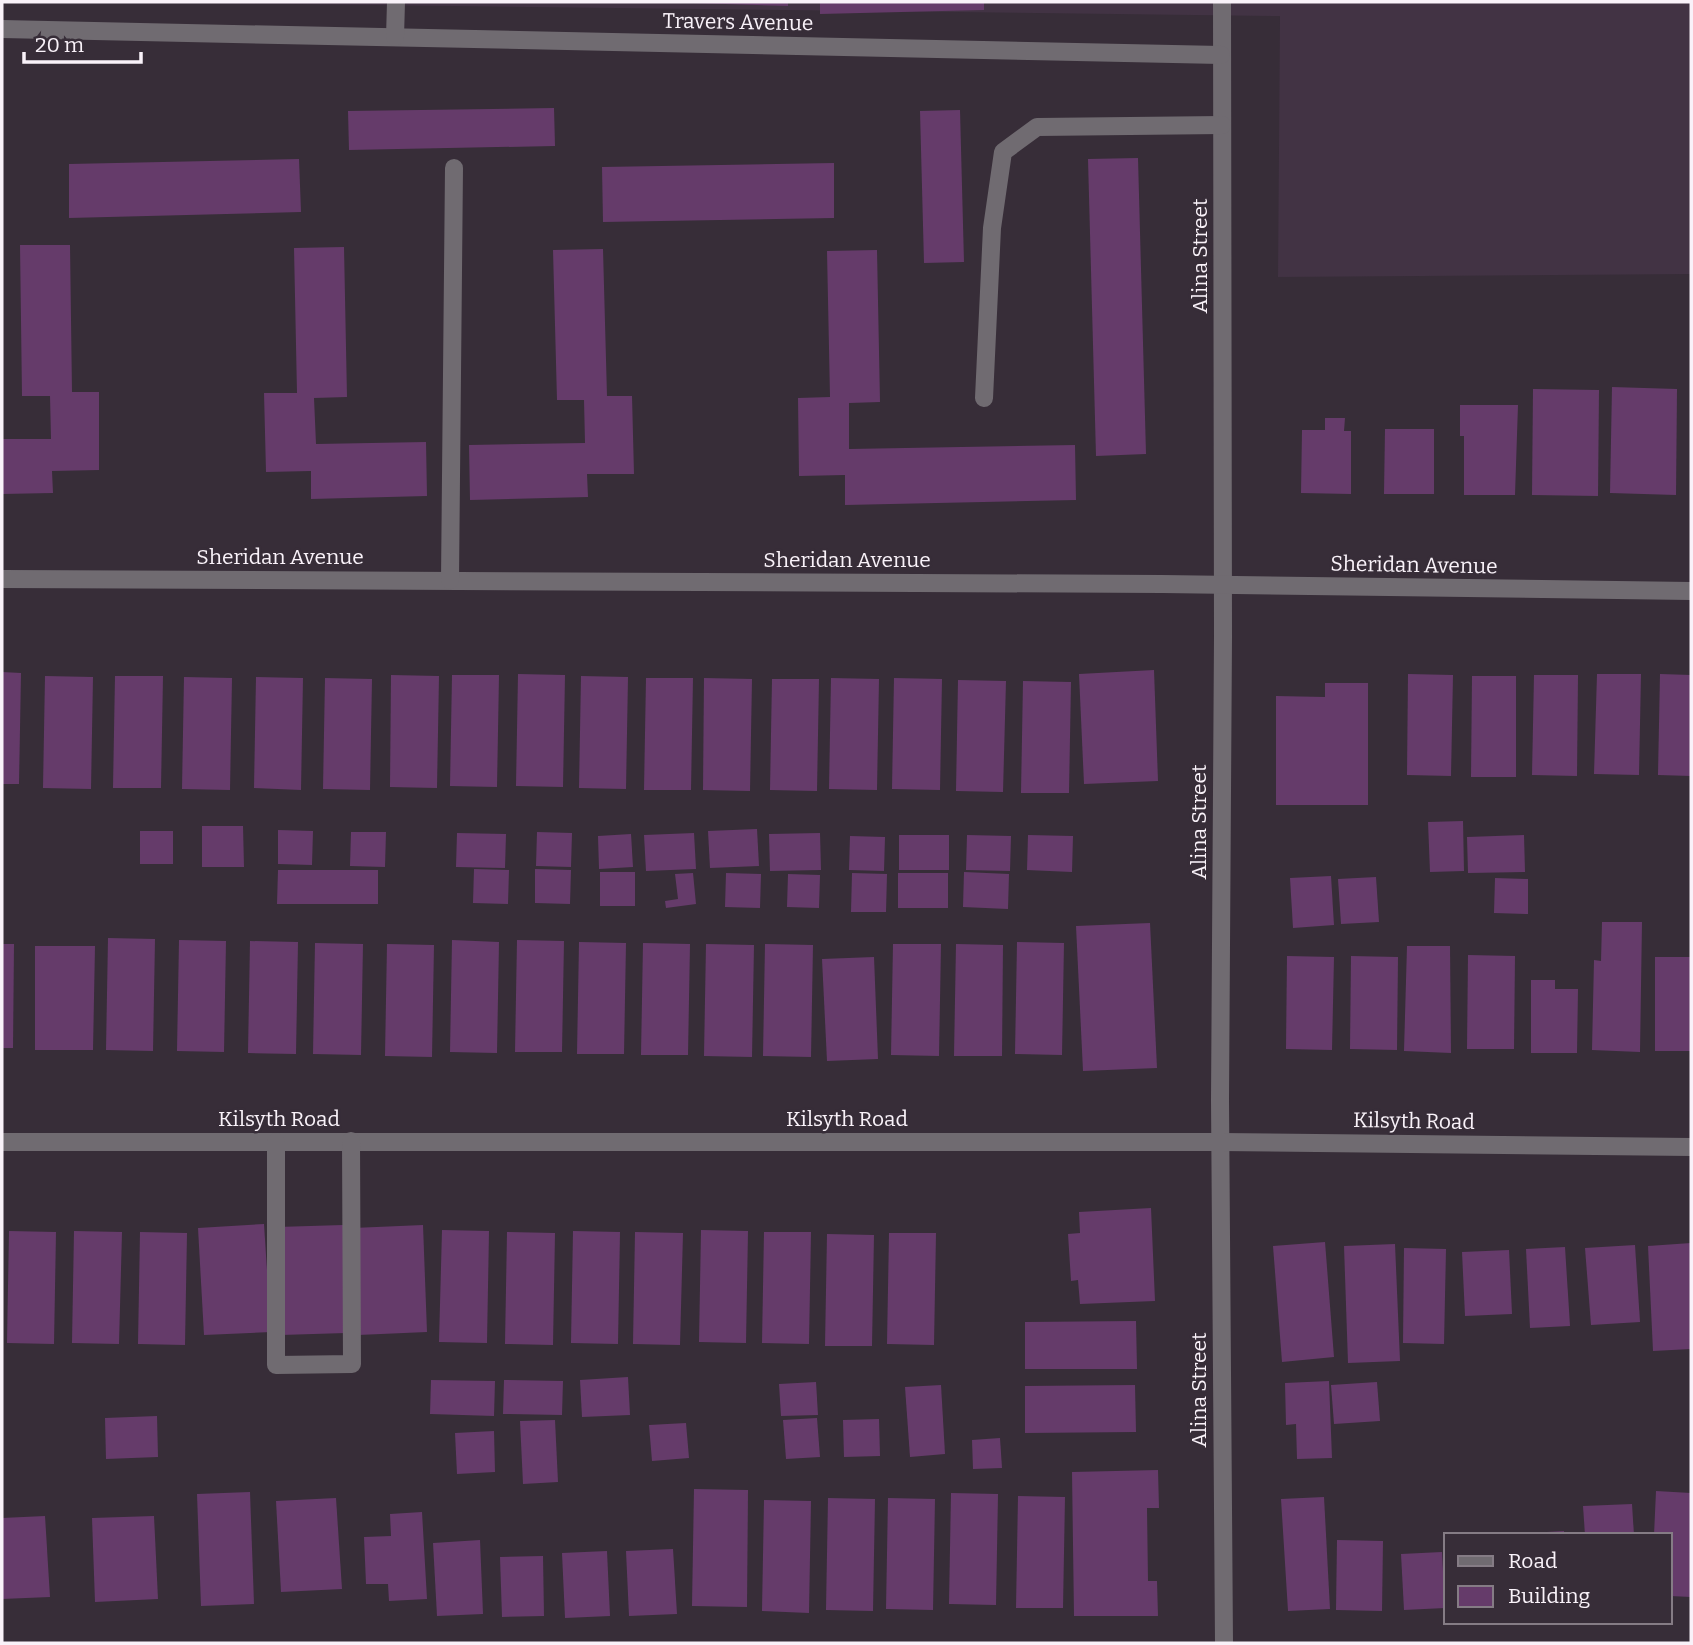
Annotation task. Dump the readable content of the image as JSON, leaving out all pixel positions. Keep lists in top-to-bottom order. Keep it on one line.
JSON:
{"streets":{"street":["Travers Avenue","Alina Street","Sheridan Avenue","Kilsyth Road"]},"crossings":[["Travers Avenue","Alina Street"],["Alina Street","Sheridan Avenue"],["Alina Street","Kilsyth Road"]],"legend":["Road","Building"],"scale_bar":"20 m"}
